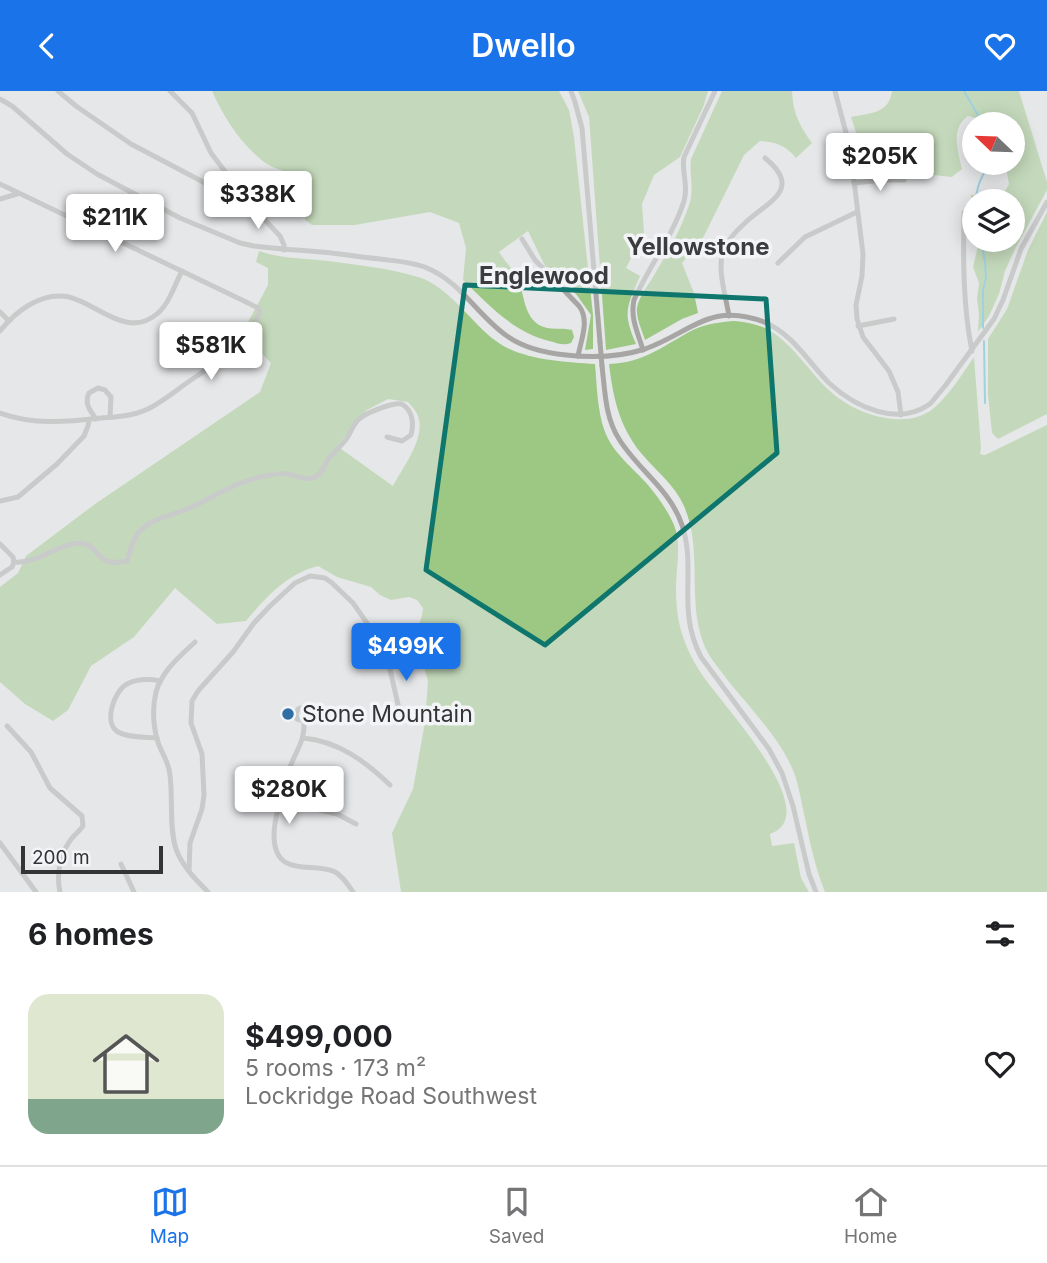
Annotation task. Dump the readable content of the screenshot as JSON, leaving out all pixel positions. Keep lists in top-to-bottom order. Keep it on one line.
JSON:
{"districts":["Yellowstone","Englewood"],"places":["Stone Mountain"],"scale_bar":"200 m","north":"top left","page":{"header":"Dwello","price":["$205K","$338K","$211K","$581K","$499K","$280K"],"scale":"200 m","heading":"6 homes","list":[{"name":"$499,000","note":"5 rooms · 173 m² · Lockridge Road Southwest"}],"tabs":["Map","Saved","Home"]}}
